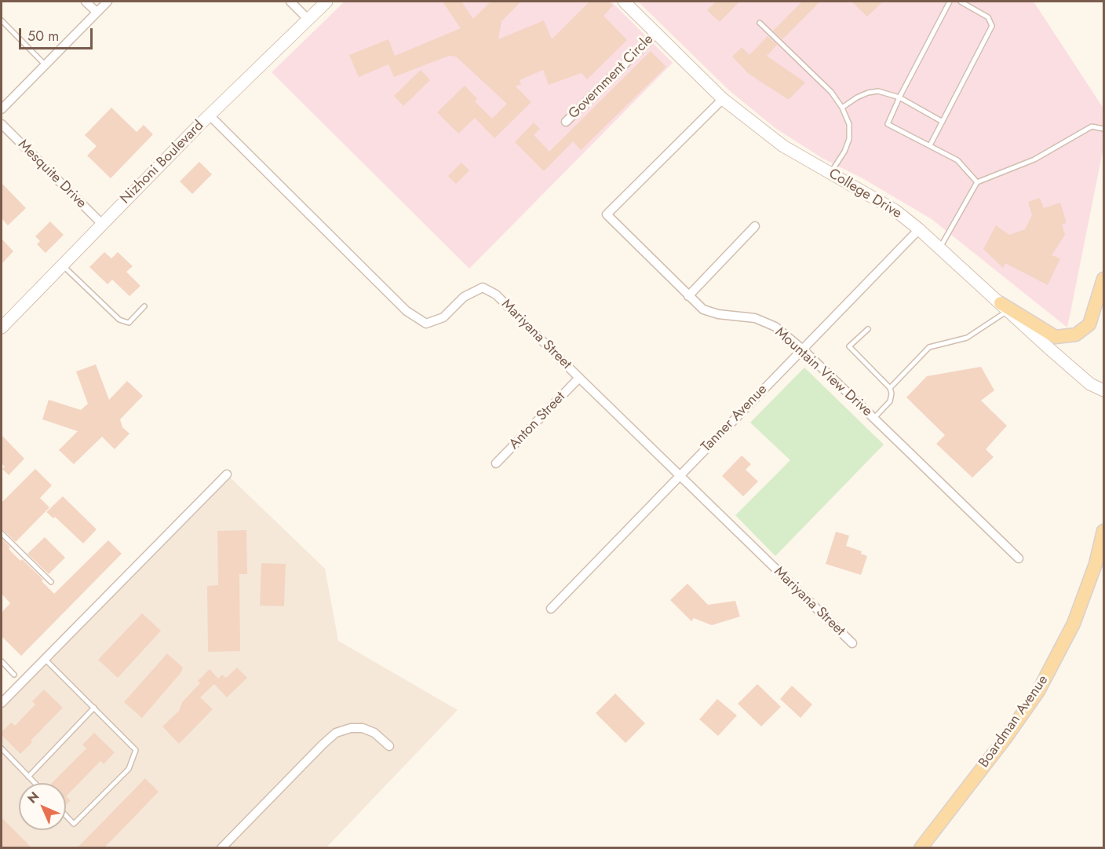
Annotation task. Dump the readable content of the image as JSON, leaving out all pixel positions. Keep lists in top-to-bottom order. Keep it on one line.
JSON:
{"streets":{"main road":["Nizhoni Boulevard","College Drive","Boardman Avenue"],"street":["Government Circle","Mesquite Drive","Mariyana Street","Mountain View Drive","Tanner Avenue","Anton Street"]},"crossings":[["Government Circle","College Drive"],["Nizhoni Boulevard","Mesquite Drive"],["Nizhoni Boulevard","Mariyana Street"],["College Drive","Mountain View Drive"],["College Drive","Tanner Avenue"],["Mariyana Street","Tanner Avenue"],["Mariyana Street","Anton Street"],["Mountain View Drive","Tanner Avenue"]],"scale_bar":"50 m","north":"top left"}
